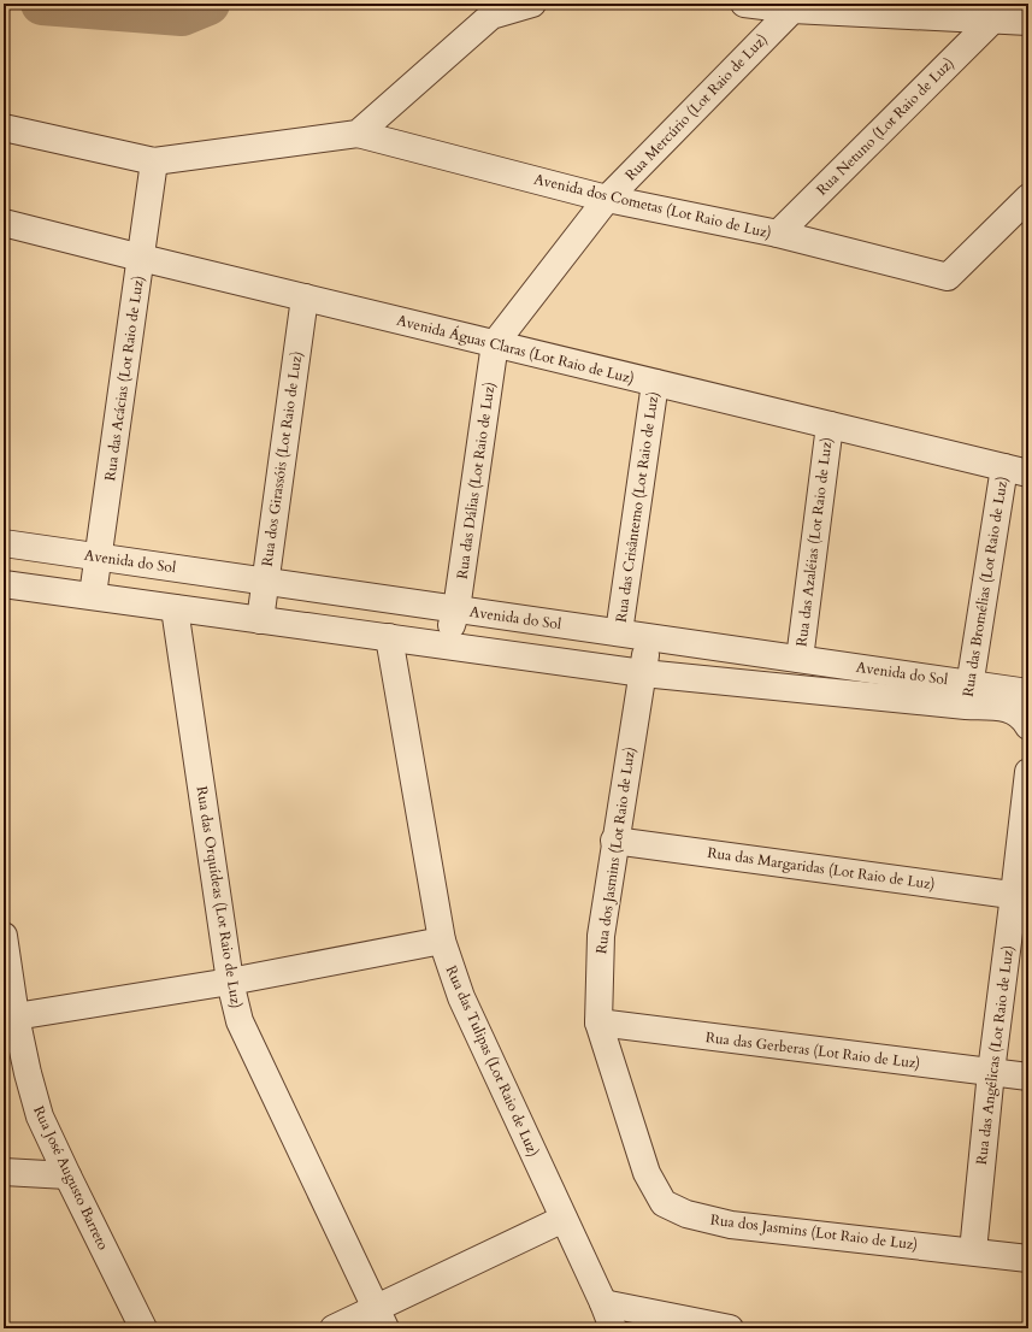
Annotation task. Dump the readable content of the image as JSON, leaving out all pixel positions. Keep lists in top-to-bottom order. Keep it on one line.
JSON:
{"streets":{"street":["Rua Mercúrio (Lot Raio de Luz)","Rua Netuno (Lot Raio de Luz)","Avenida dos Cometas (Lot Raio de Luz)","Avenida Águas Claras (Lot Raio de Luz)","Rua das Acácias (Lot Raio de Luz)","Rua dos Girassóis (Lot Raio de Luz)","Rua das Dálias (Lot Raio de Luz)","Rua das Crisântemo (Lot Raio de Luz)","Rua das Azaléias (Lot Raio de Luz)","Avenida do Sol","Rua das Bromélias (Lot Raio de Luz)","Rua dos Jasmins (Lot Raio de Luz)","Rua das Margaridas (Lot Raio de Luz)","Rua das Orquídeas (Lot Raio de Luz)","Rua das Gerberas (Lot Raio de Luz)","Rua das Angélicas (Lot Raio de Luz)","Rua das Tulipas (Lot Raio de Luz)","Rua José Augusto Barreto"]},"crossings":[["Rua Mercúrio (Lot Raio de Luz)","Avenida dos Cometas (Lot Raio de Luz)"],["Rua Mercúrio (Lot Raio de Luz)","Avenida Águas Claras (Lot Raio de Luz)"],["Rua Mercúrio (Lot Raio de Luz)","Rua das Dálias (Lot Raio de Luz)"],["Rua Netuno (Lot Raio de Luz)","Avenida dos Cometas (Lot Raio de Luz)"],["Avenida Águas Claras (Lot Raio de Luz)","Rua das Acácias (Lot Raio de Luz)"],["Avenida Águas Claras (Lot Raio de Luz)","Rua dos Girassóis (Lot Raio de Luz)"],["Avenida Águas Claras (Lot Raio de Luz)","Rua das Dálias (Lot Raio de Luz)"],["Avenida Águas Claras (Lot Raio de Luz)","Rua das Crisântemo (Lot Raio de Luz)"],["Avenida Águas Claras (Lot Raio de Luz)","Rua das Azaléias (Lot Raio de Luz)"],["Avenida Águas Claras (Lot Raio de Luz)","Rua das Bromélias (Lot Raio de Luz)"],["Rua das Acácias (Lot Raio de Luz)","Avenida do Sol"],["Rua dos Girassóis (Lot Raio de Luz)","Avenida do Sol"],["Rua das Dálias (Lot Raio de Luz)","Avenida do Sol"],["Rua das Crisântemo (Lot Raio de Luz)","Avenida do Sol"],["Rua das Azaléias (Lot Raio de Luz)","Avenida do Sol"],["Avenida do Sol","Rua das Bromélias (Lot Raio de Luz)"],["Avenida do Sol","Rua dos Jasmins (Lot Raio de Luz)"],["Avenida do Sol","Rua das Orquídeas (Lot Raio de Luz)"],["Avenida do Sol","Rua das Tulipas (Lot Raio de Luz)"],["Rua dos Jasmins (Lot Raio de Luz)","Rua das Margaridas (Lot Raio de Luz)"],["Rua dos Jasmins (Lot Raio de Luz)","Rua das Gerberas (Lot Raio de Luz)"],["Rua dos Jasmins (Lot Raio de Luz)","Rua das Angélicas (Lot Raio de Luz)"],["Rua das Margaridas (Lot Raio de Luz)","Rua das Angélicas (Lot Raio de Luz)"],["Rua das Gerberas (Lot Raio de Luz)","Rua das Angélicas (Lot Raio de Luz)"]]}
